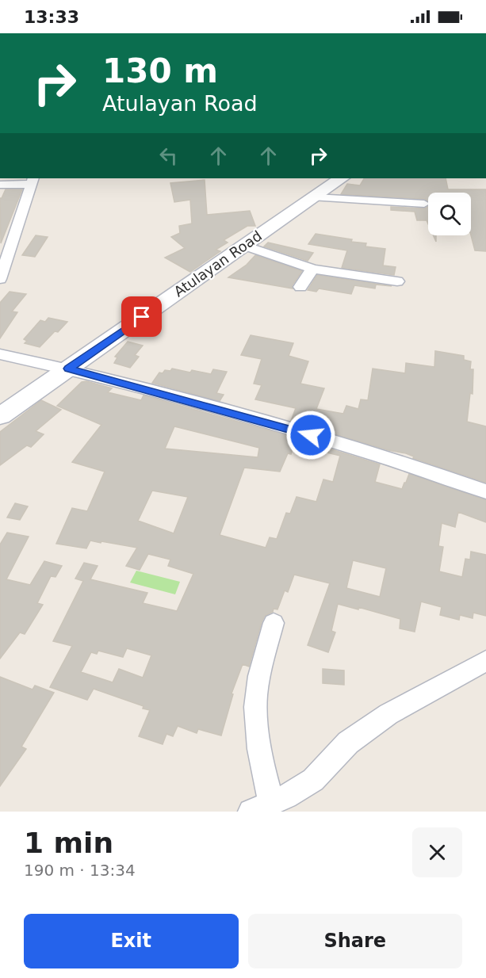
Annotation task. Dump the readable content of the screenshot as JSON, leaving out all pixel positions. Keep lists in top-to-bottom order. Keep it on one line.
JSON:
{"streets":{"main road":["Atulayan Road"]},"page":{"status":"13:33","turn":["130 m","Atulayan Road"],"heading":["1 min","190 m · 13:34"],"buttons":["Exit","Share"]}}
